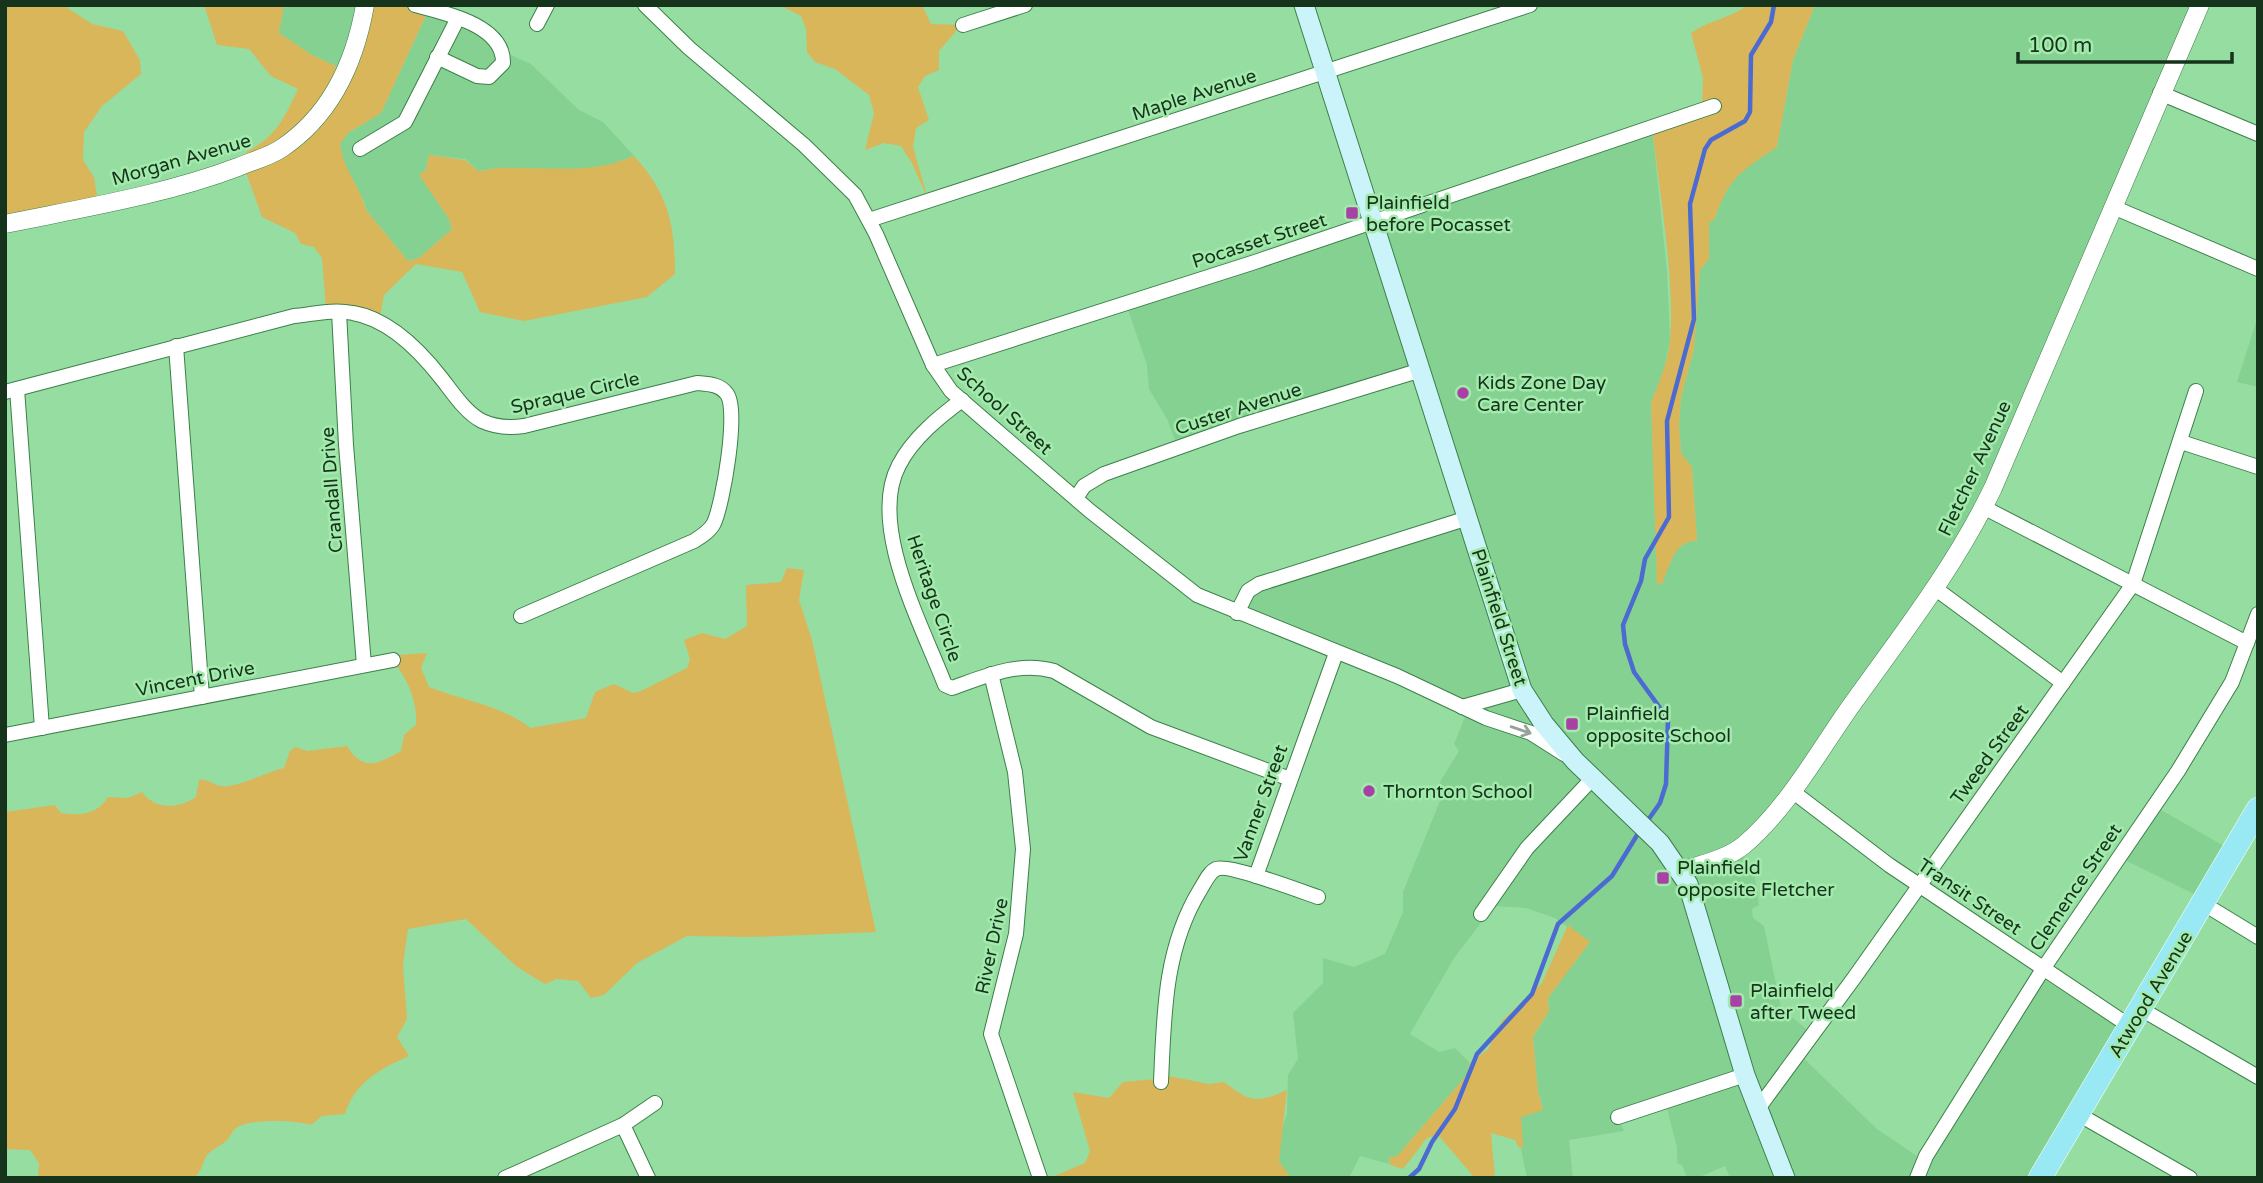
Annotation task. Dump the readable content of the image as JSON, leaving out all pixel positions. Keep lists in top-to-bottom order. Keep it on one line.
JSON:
{"streets":{"main road":["Plainfield Street","Atwood Avenue"],"street":["Maple Avenue","Morgan Avenue","Pocasset Street","Spraque Circle","Custer Avenue","School Street","Fletcher Avenue","Crandall Drive","Heritage Circle","Vincent Drive","Tweed Street","Vanner Street","Clemence Street","Transit Street","River Drive"]},"crossings":[["Maple Avenue","School Street"],["Maple Avenue","Plainfield Street"],["Pocasset Street","School Street"],["Pocasset Street","Plainfield Street"],["Spraque Circle","Crandall Drive"],["Custer Avenue","School Street"],["Custer Avenue","Plainfield Street"],["School Street","Heritage Circle"],["School Street","Plainfield Street"],["School Street","Vanner Street"],["Fletcher Avenue","Plainfield Street"],["Fletcher Avenue","Transit Street"],["Crandall Drive","Vincent Drive"],["Heritage Circle","Vanner Street"],["Heritage Circle","River Drive"],["Plainfield Street","Tweed Street"],["Tweed Street","Transit Street"],["Clemence Street","Transit Street"],["Transit Street","Atwood Avenue"]],"places":{"transit":["Plainfield before Pocasset","Plainfield opposite School","Plainfield opposite Fletcher","Plainfield after Tweed"],"other":["Kids Zone Day Care Center","Thornton School"]},"scale_bar":"100 m"}
